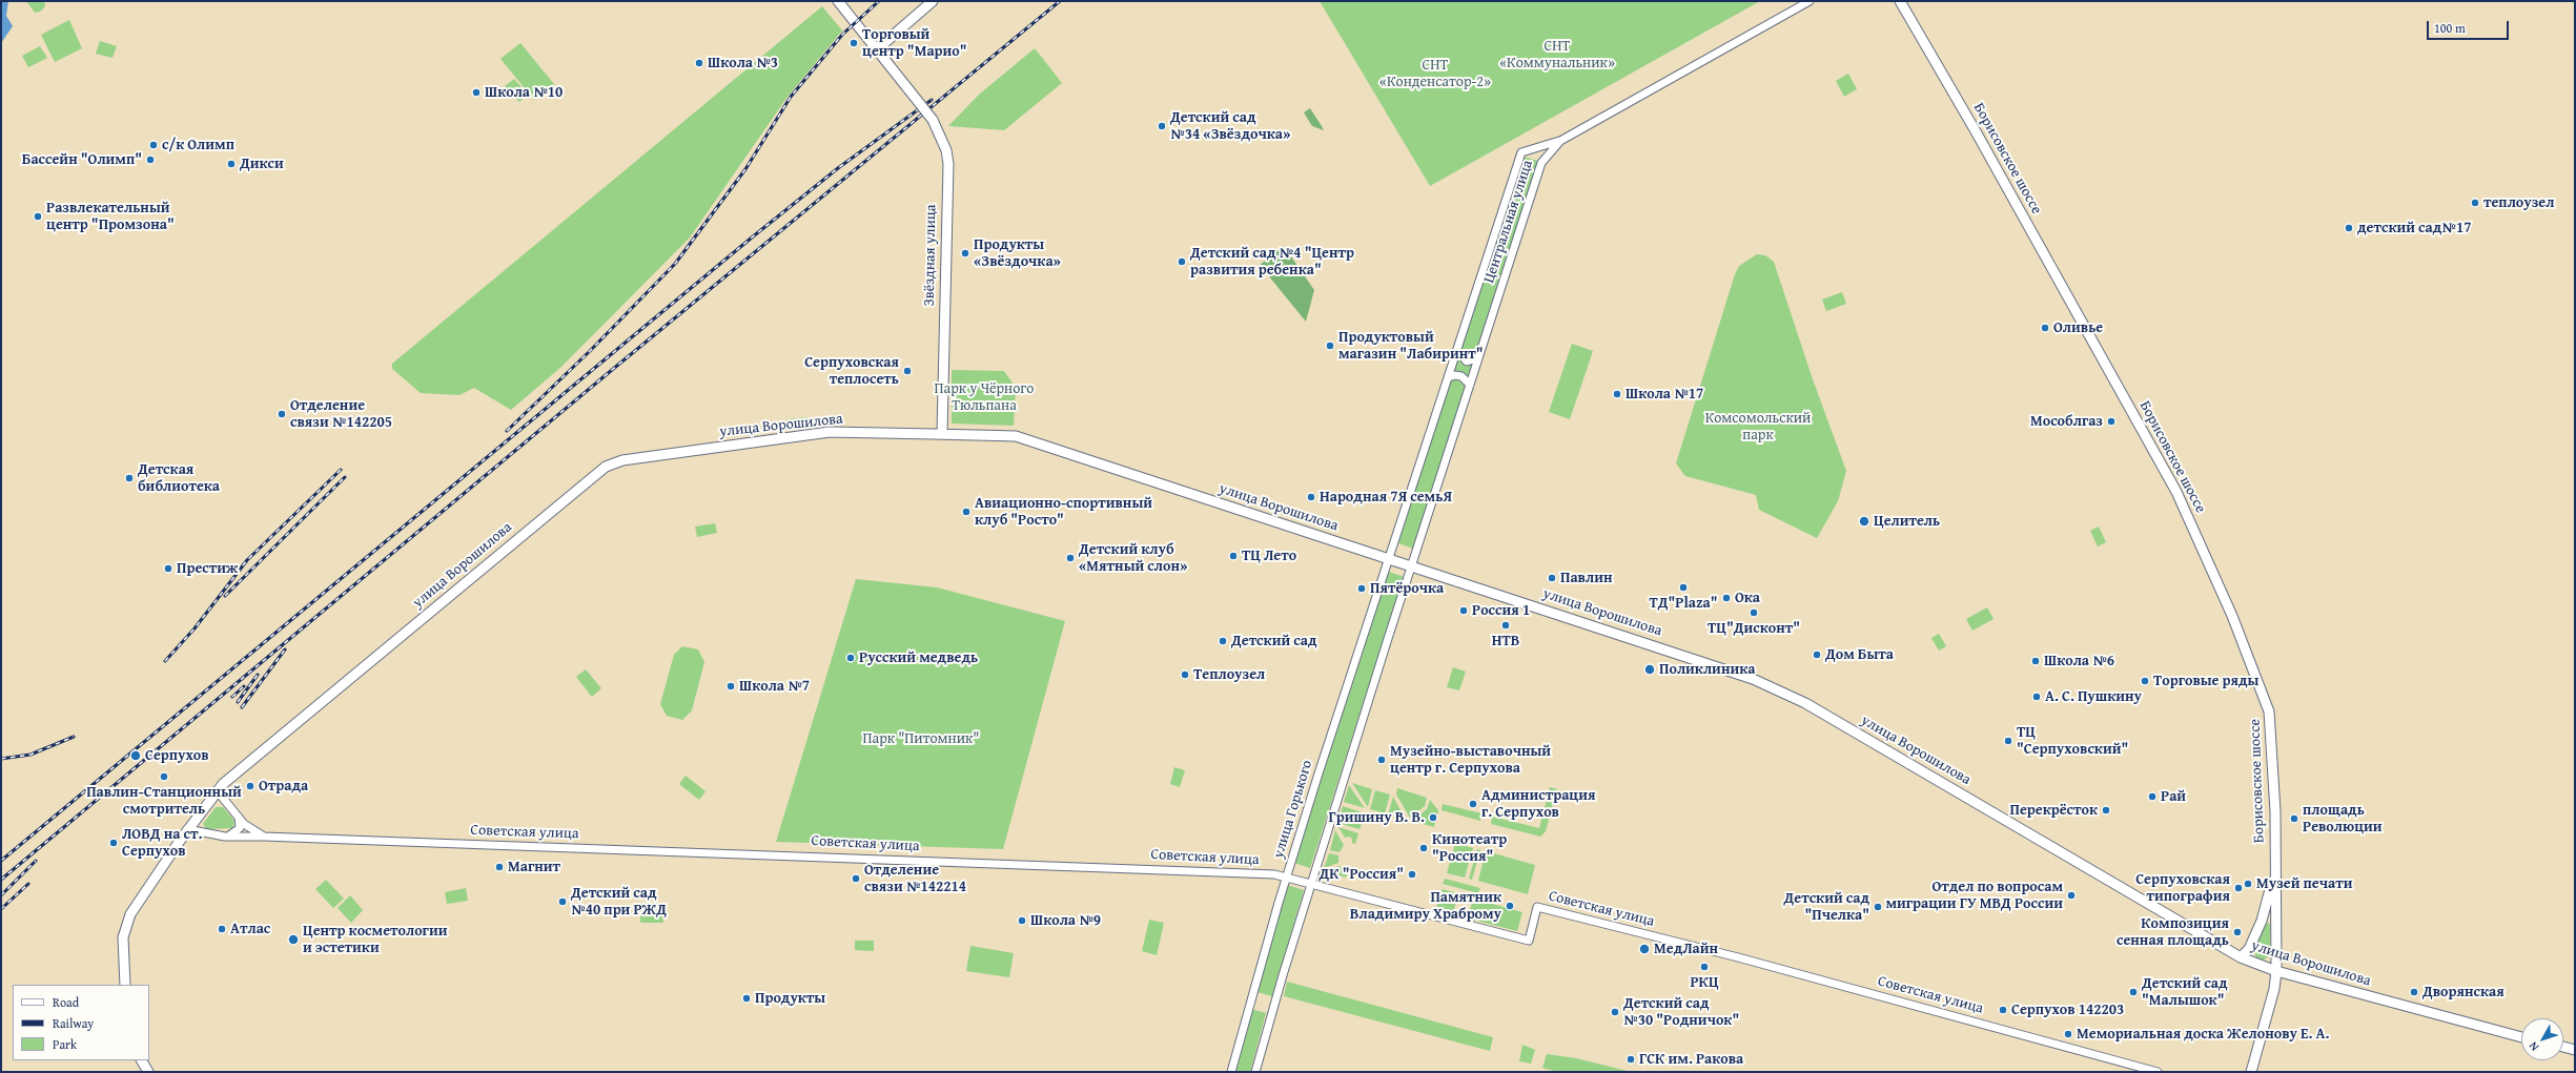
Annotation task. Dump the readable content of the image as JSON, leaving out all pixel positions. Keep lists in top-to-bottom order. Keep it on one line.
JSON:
{"streets":{"main road":["Борисовское шоссе","Звёздная улица","улица Ворошилова"],"street":["Центральная улица","улица Горького","Советская улица"]},"crossings":[["Борисовское шоссе","улица Ворошилова"],["Центральная улица","улица Ворошилова"],["Центральная улица","улица Горького"],["Звёздная улица","улица Ворошилова"],["улица Ворошилова","улица Горького"],["улица Ворошилова","Советская улица"],["улица Горького","Советская улица"]],"parks":["СНТ «Коммунальник»","СНТ «Конденсатор-2»","Парк у Чёрного Тюльпана","Комсомольский парк","Парк \"Питомник\""],"places":["Торговый центр \"Марио\"","Школа №3","Школа №10","Детский сад №34 «Звёздочка»","с/к Олимп","Бассейн \"Олимп\"","Дикси","теплоузел","Развлекательный центр \"Промзона\"","детский сад№17","Продукты «Звёздочка»","Детский сад №4 \"Центр развития ребенка\"","Оливье","Продуктовый магазин \"Лабиринт\"","Серпуховская теплосеть","Школа №17","Отделение связи №142205","Мособлгаз","Детская библиотека","Народная 7Я семьЯ","Авиационно-спортивный клуб \"Росто\"","Целитель","ТЦ Лето","Детский клуб «Мятный слон»","Престиж","Павлин","ТД\"Plaza\"","Пятёрочка","Ока","Россия 1","ТЦ\"Дисконт\"","НТВ","Детский сад","Дом Быта","Русский медведь","Школа №6","Поликлиника","Теплоузел","Торговые ряды","Школа №7","А. С. Пушкину","ТЦ \"Серпуховский\"","Серпухов","Музейно-выставочный центр г. Серпухова","Павлин-Станционный смотритель","Отрада","Рай","Администрация г. Серпухов","Перекрёсток","Гришину В. В.","площадь Революции","ЛОВД на ст. Серпухов","Кинотеатр \"Россия\"","Магнит","ДК \"Россия\"","Отделение связи №142214","Музей печати","Серпуховская типография","Отдел по вопросам миграции ГУ МВД России","Детский сад №40 при РЖД","Памятник Владимиру Храброму","Детский сад \"Пчелка\"","Школа №9","Атлас","Композиция сенная площадь","Центр косметологии и эстетики","МедЛайн","РКЦ","Детский сад \"Малышок\"","Дворянская","Продукты","Серпухов 142203","Детский сад №30 \"Родничок\"","Мемориальная доска Желонову Е. А.","ГСК им. Ракова"],"legend":["Road","Railway","Park"],"scale_bar":"100 m","north":"bottom left"}
